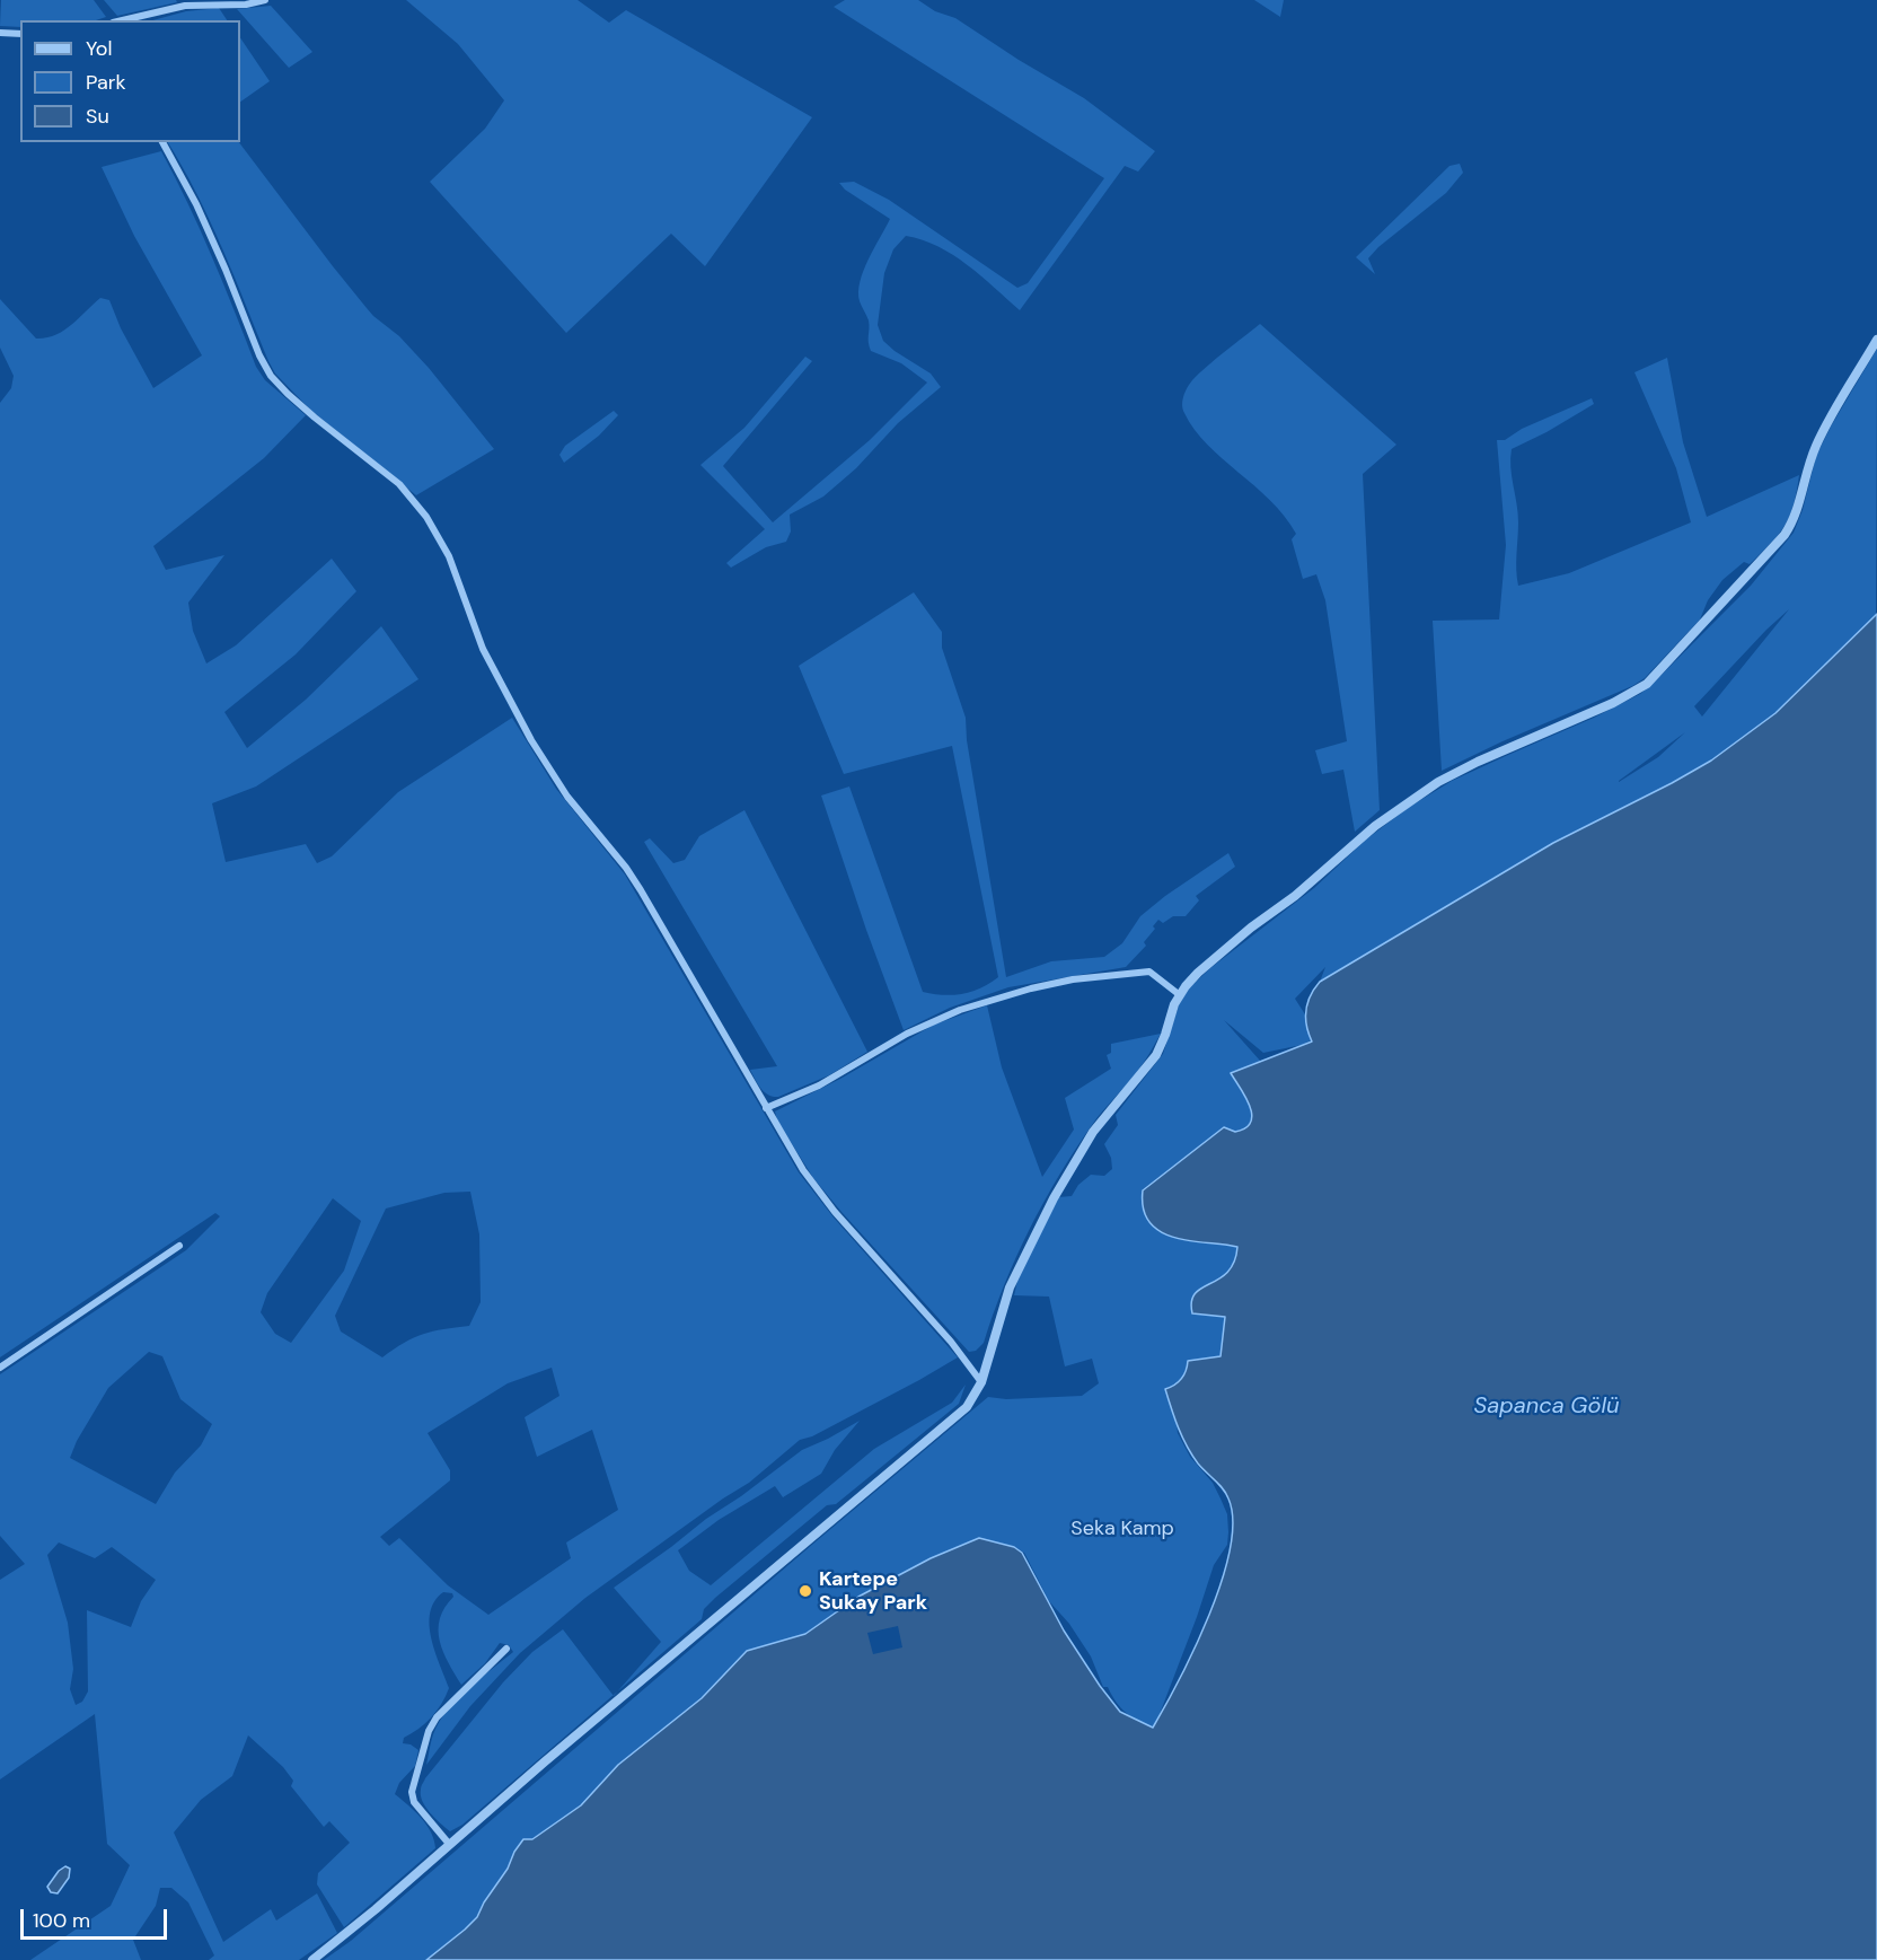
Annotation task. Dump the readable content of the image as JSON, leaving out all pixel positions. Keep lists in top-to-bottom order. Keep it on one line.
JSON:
{"water":["Sapanca Gölü"],"parks":["Seka Kamp"],"places":["Kartepe Sukay Park"],"legend":["Yol","Park","Su"],"scale_bar":"100 m"}
